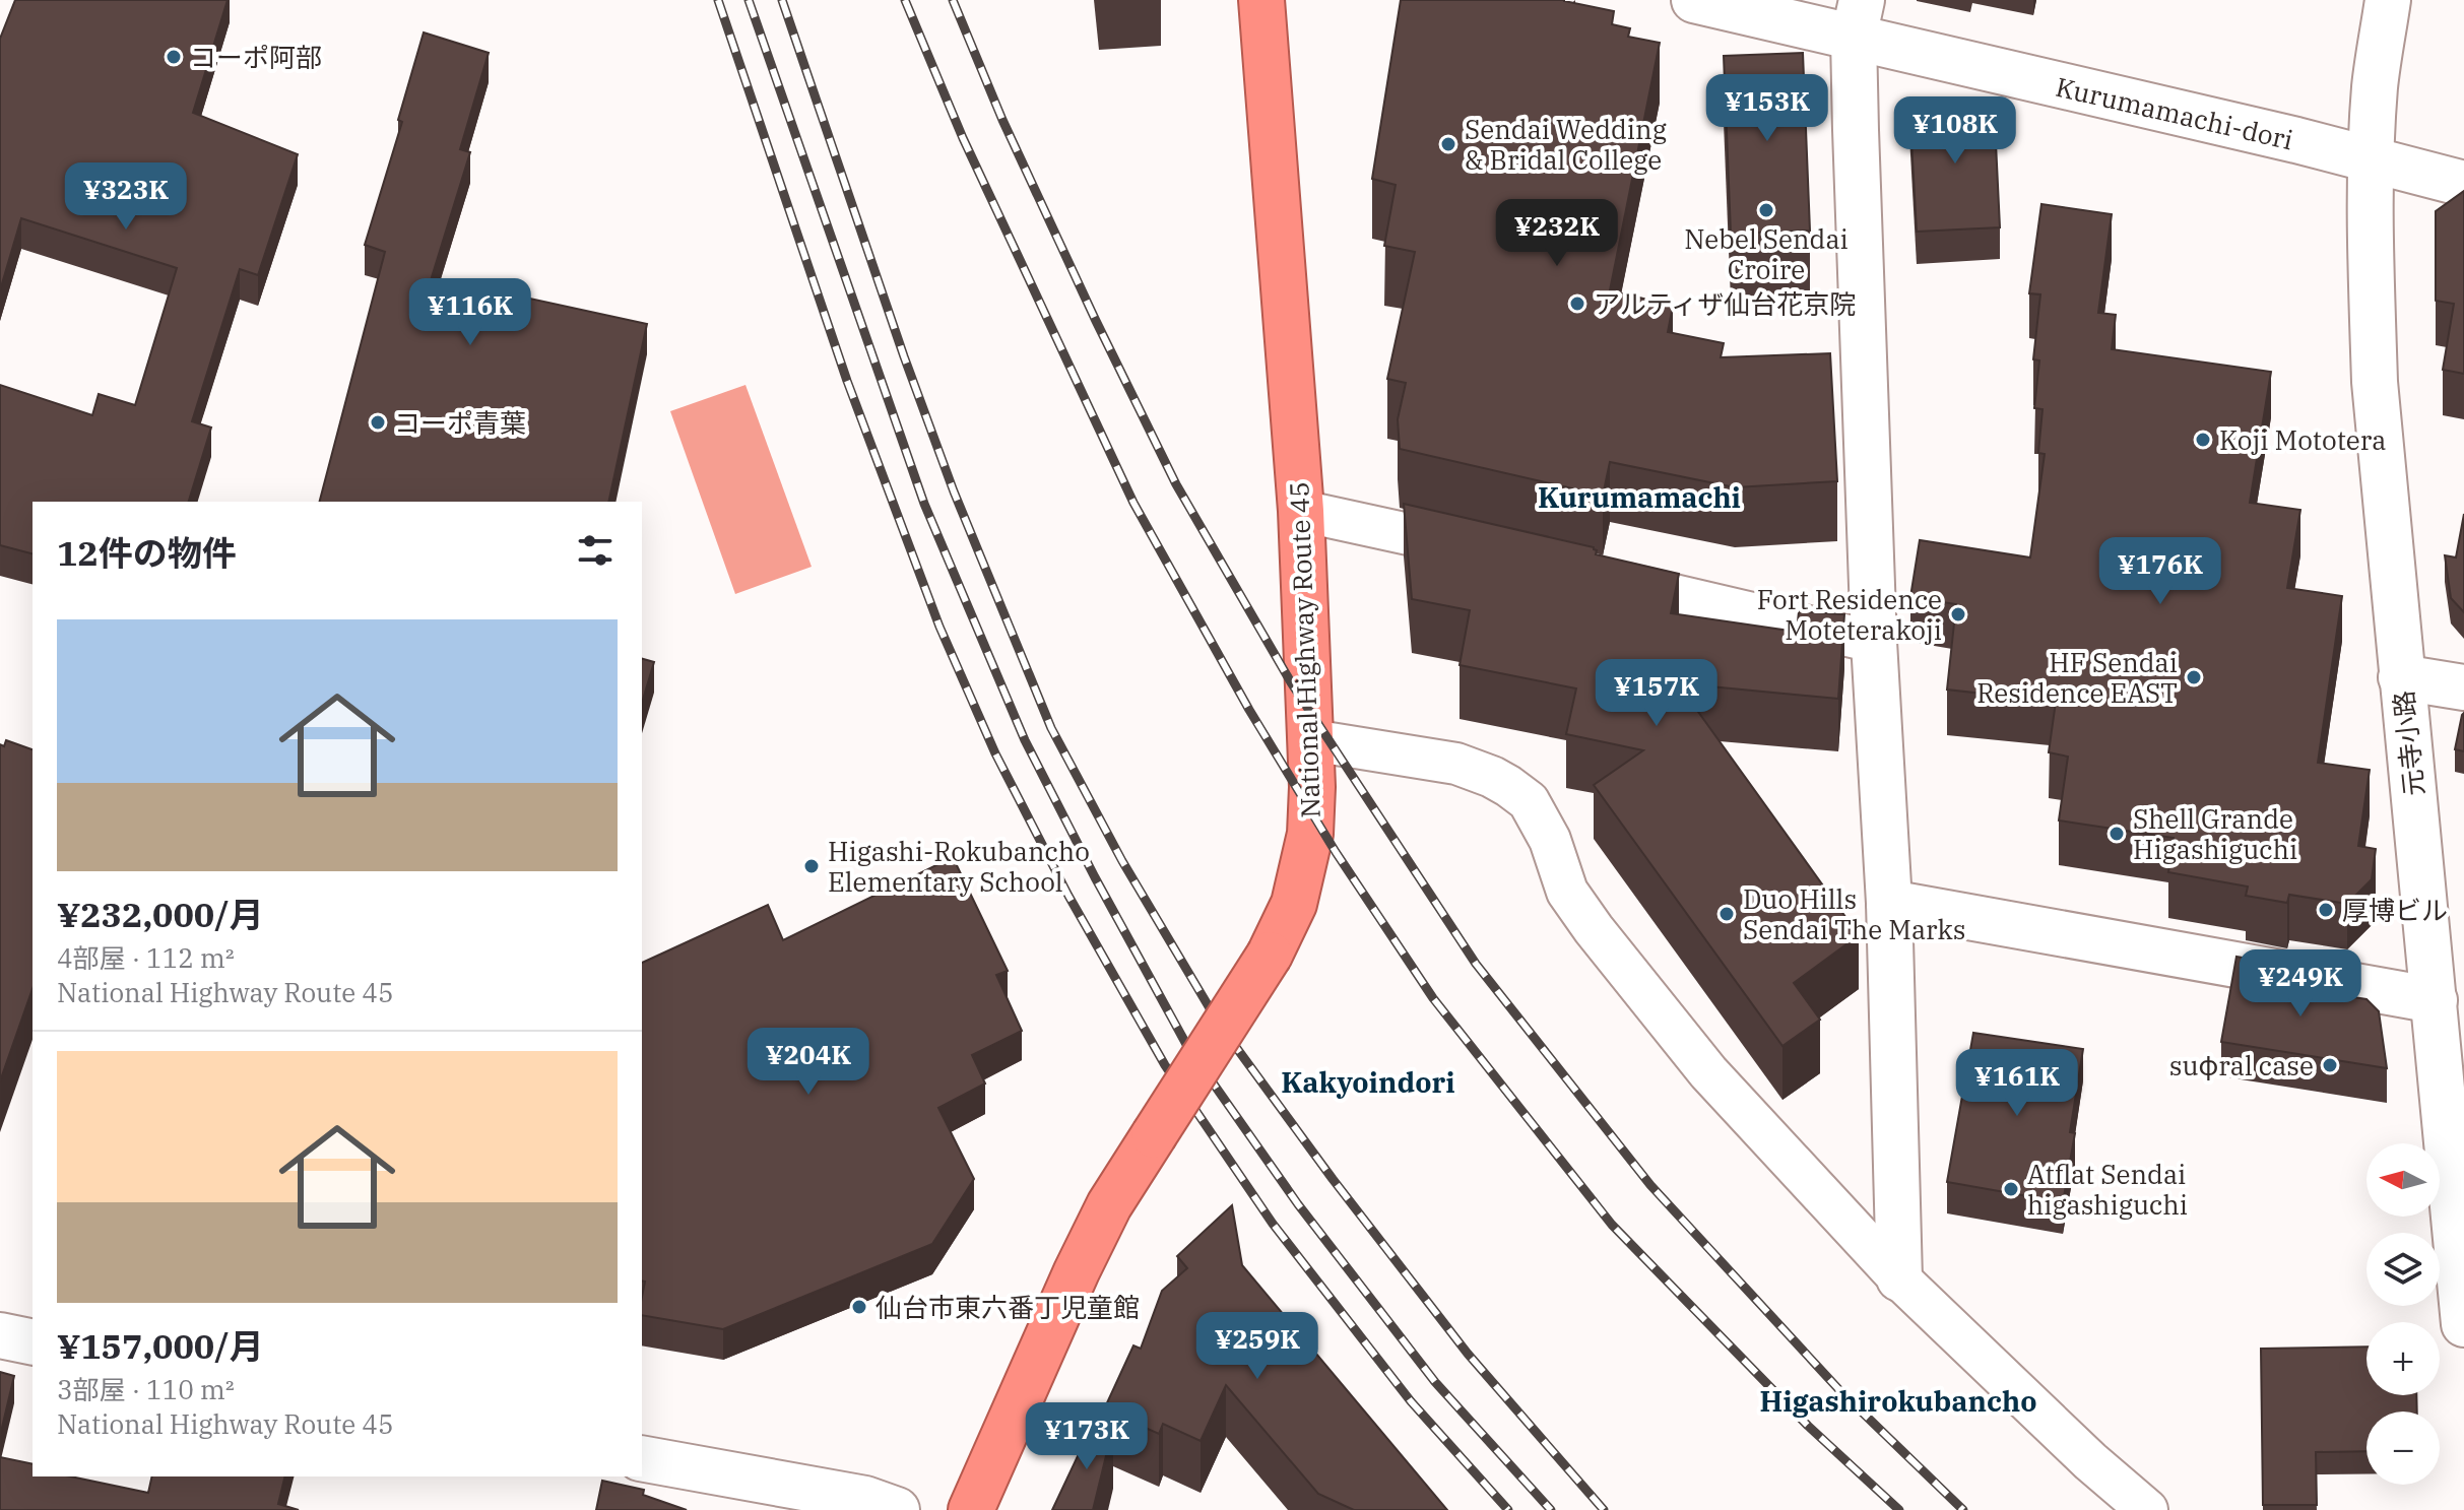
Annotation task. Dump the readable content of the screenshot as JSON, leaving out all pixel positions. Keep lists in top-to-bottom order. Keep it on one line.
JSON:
{"streets":{"highway":["National Highway Route 45"],"street":["Kurumamachi-dori","元寺小路"]},"crossings":[["Kurumamachi-dori","元寺小路"]],"districts":["Kurumamachi","Kakyoindori","Higashirokubancho"],"places":["コーポ阿部","Sendai Wedding & Bridal College","Nebel Sendai Croire","アルティザ仙台花京院","コーポ青葉","Koji Mototera","Fort Residence Moteterakoji","HF Sendai Residence EAST","Shell Grande Higashiguchi","Higashi-Rokubancho Elementary School","厚博ビル","Duo Hills Sendai The Marks","suφral case","Atflat Sendai higashiguchi","仙台市東六番丁児童館"],"north":"left","page":{"price":["¥153K","¥108K","¥323K","¥232K","¥116K","¥176K","¥157K","¥249K","¥204K","¥161K","¥259K","¥173K"],"heading":"12件の物件","list":[{"name":"¥232,000/月","note":"4部屋 · 112 m² · National Highway Route 45"},{"name":"¥157,000/月","note":"3部屋 · 110 m² · National Highway Route 45"}],"map_buttons":["+","−"]}}
